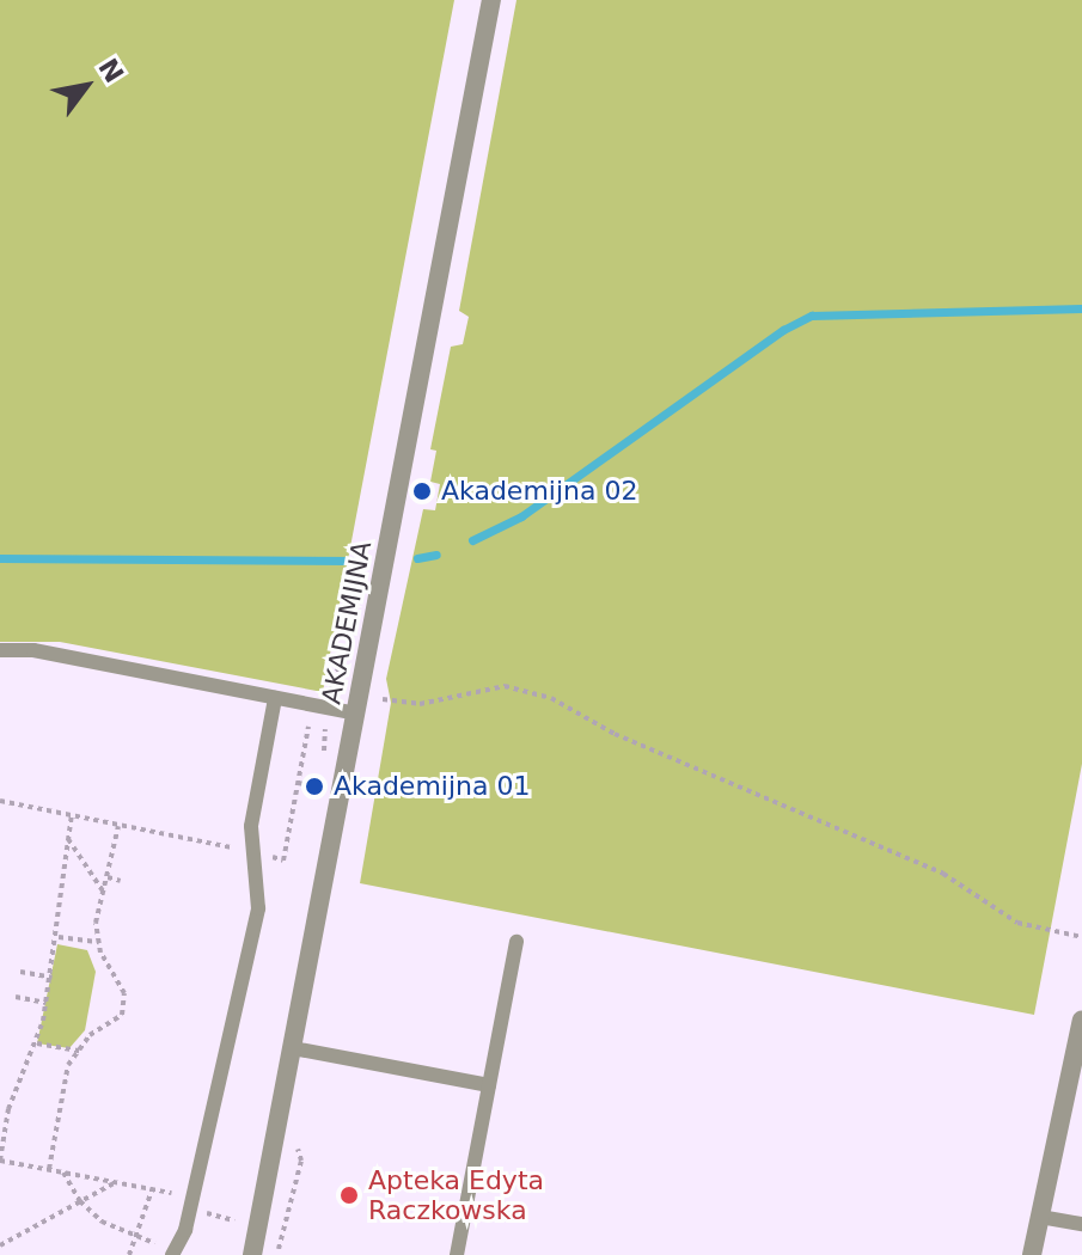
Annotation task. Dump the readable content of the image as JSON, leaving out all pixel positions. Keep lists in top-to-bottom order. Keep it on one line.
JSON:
{"streets":{"street":["AKADEMIJNA"]},"places":["Akademijna 02","Akademijna 01","Apteka Edyta Raczkowska"],"north":"top right"}
